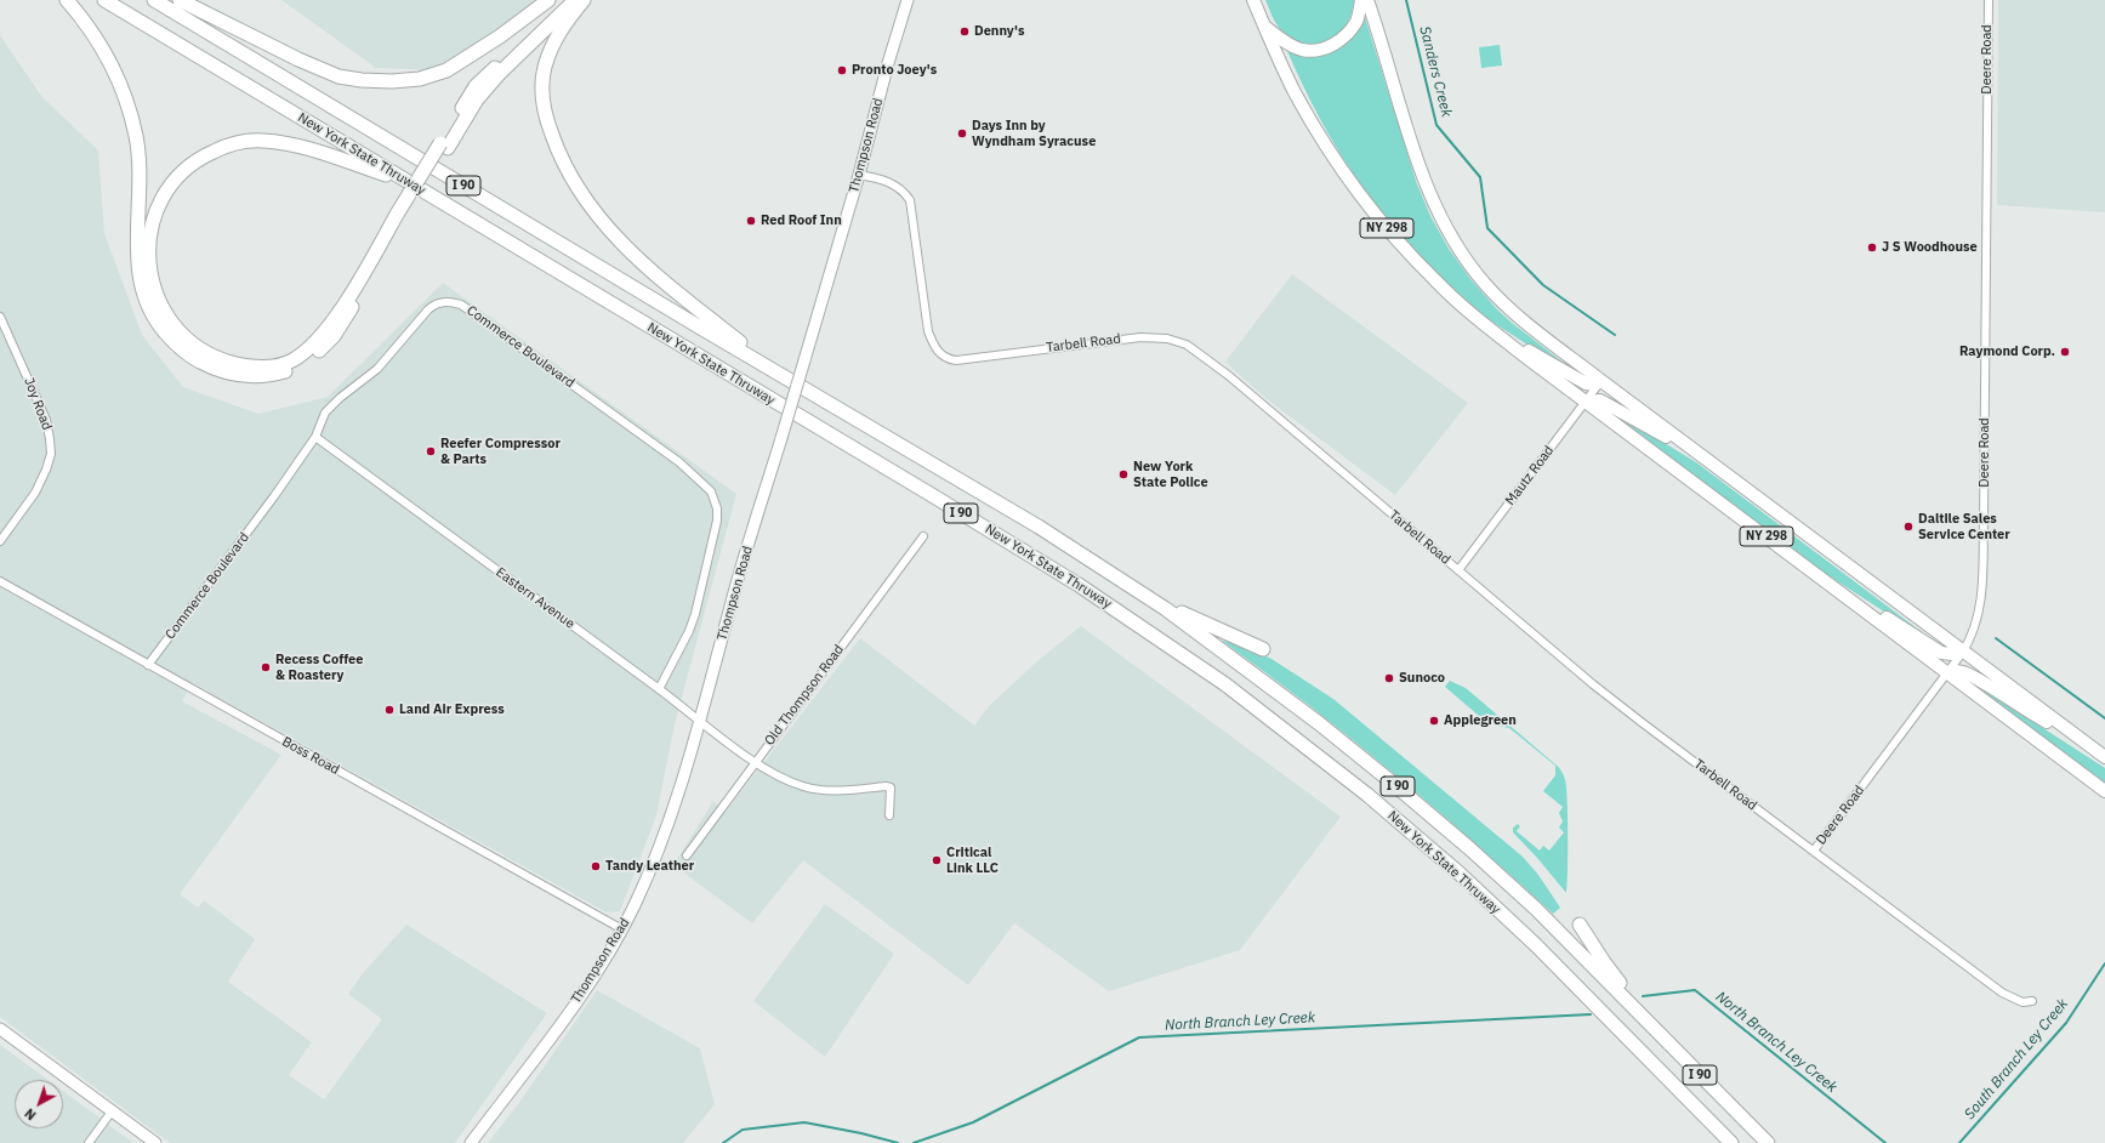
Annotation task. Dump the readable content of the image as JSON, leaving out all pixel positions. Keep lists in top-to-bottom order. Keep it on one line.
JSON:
{"streets":{"highway":["New York State Thruway","I 90"],"main road":["NY 298"],"street":["Deere Road","Thompson Road","Tarbell Road","Commerce Boulevard","Joy Road","Mautz Road","Eastern Avenue","Old Thompson Road","Boss Road"]},"crossings":[["Deere Road","NY 298"],["Deere Road","Tarbell Road"],["Thompson Road","Tarbell Road"],["Thompson Road","Eastern Avenue"],["Thompson Road","Boss Road"],["NY 298","Mautz Road"],["Tarbell Road","Mautz Road"],["Commerce Boulevard","Eastern Avenue"],["Commerce Boulevard","Boss Road"],["Eastern Avenue","Old Thompson Road"]],"water":["Sanders Creek","North Branch Ley Creek","South Branch Ley Creek"],"places":["Denny's","Pronto Joey's","Days Inn by Wyndham Syracuse","Red Roof Inn","J S Woodhouse","Raymond Corp.","Reefer Compressor & Parts","New York State Police","Daltile Sales Service Center","Recess Coffee & Roastery","Sunoco","Land Air Express","Applegreen","Critical Link LLC","Tandy Leather"],"north":"bottom left"}
